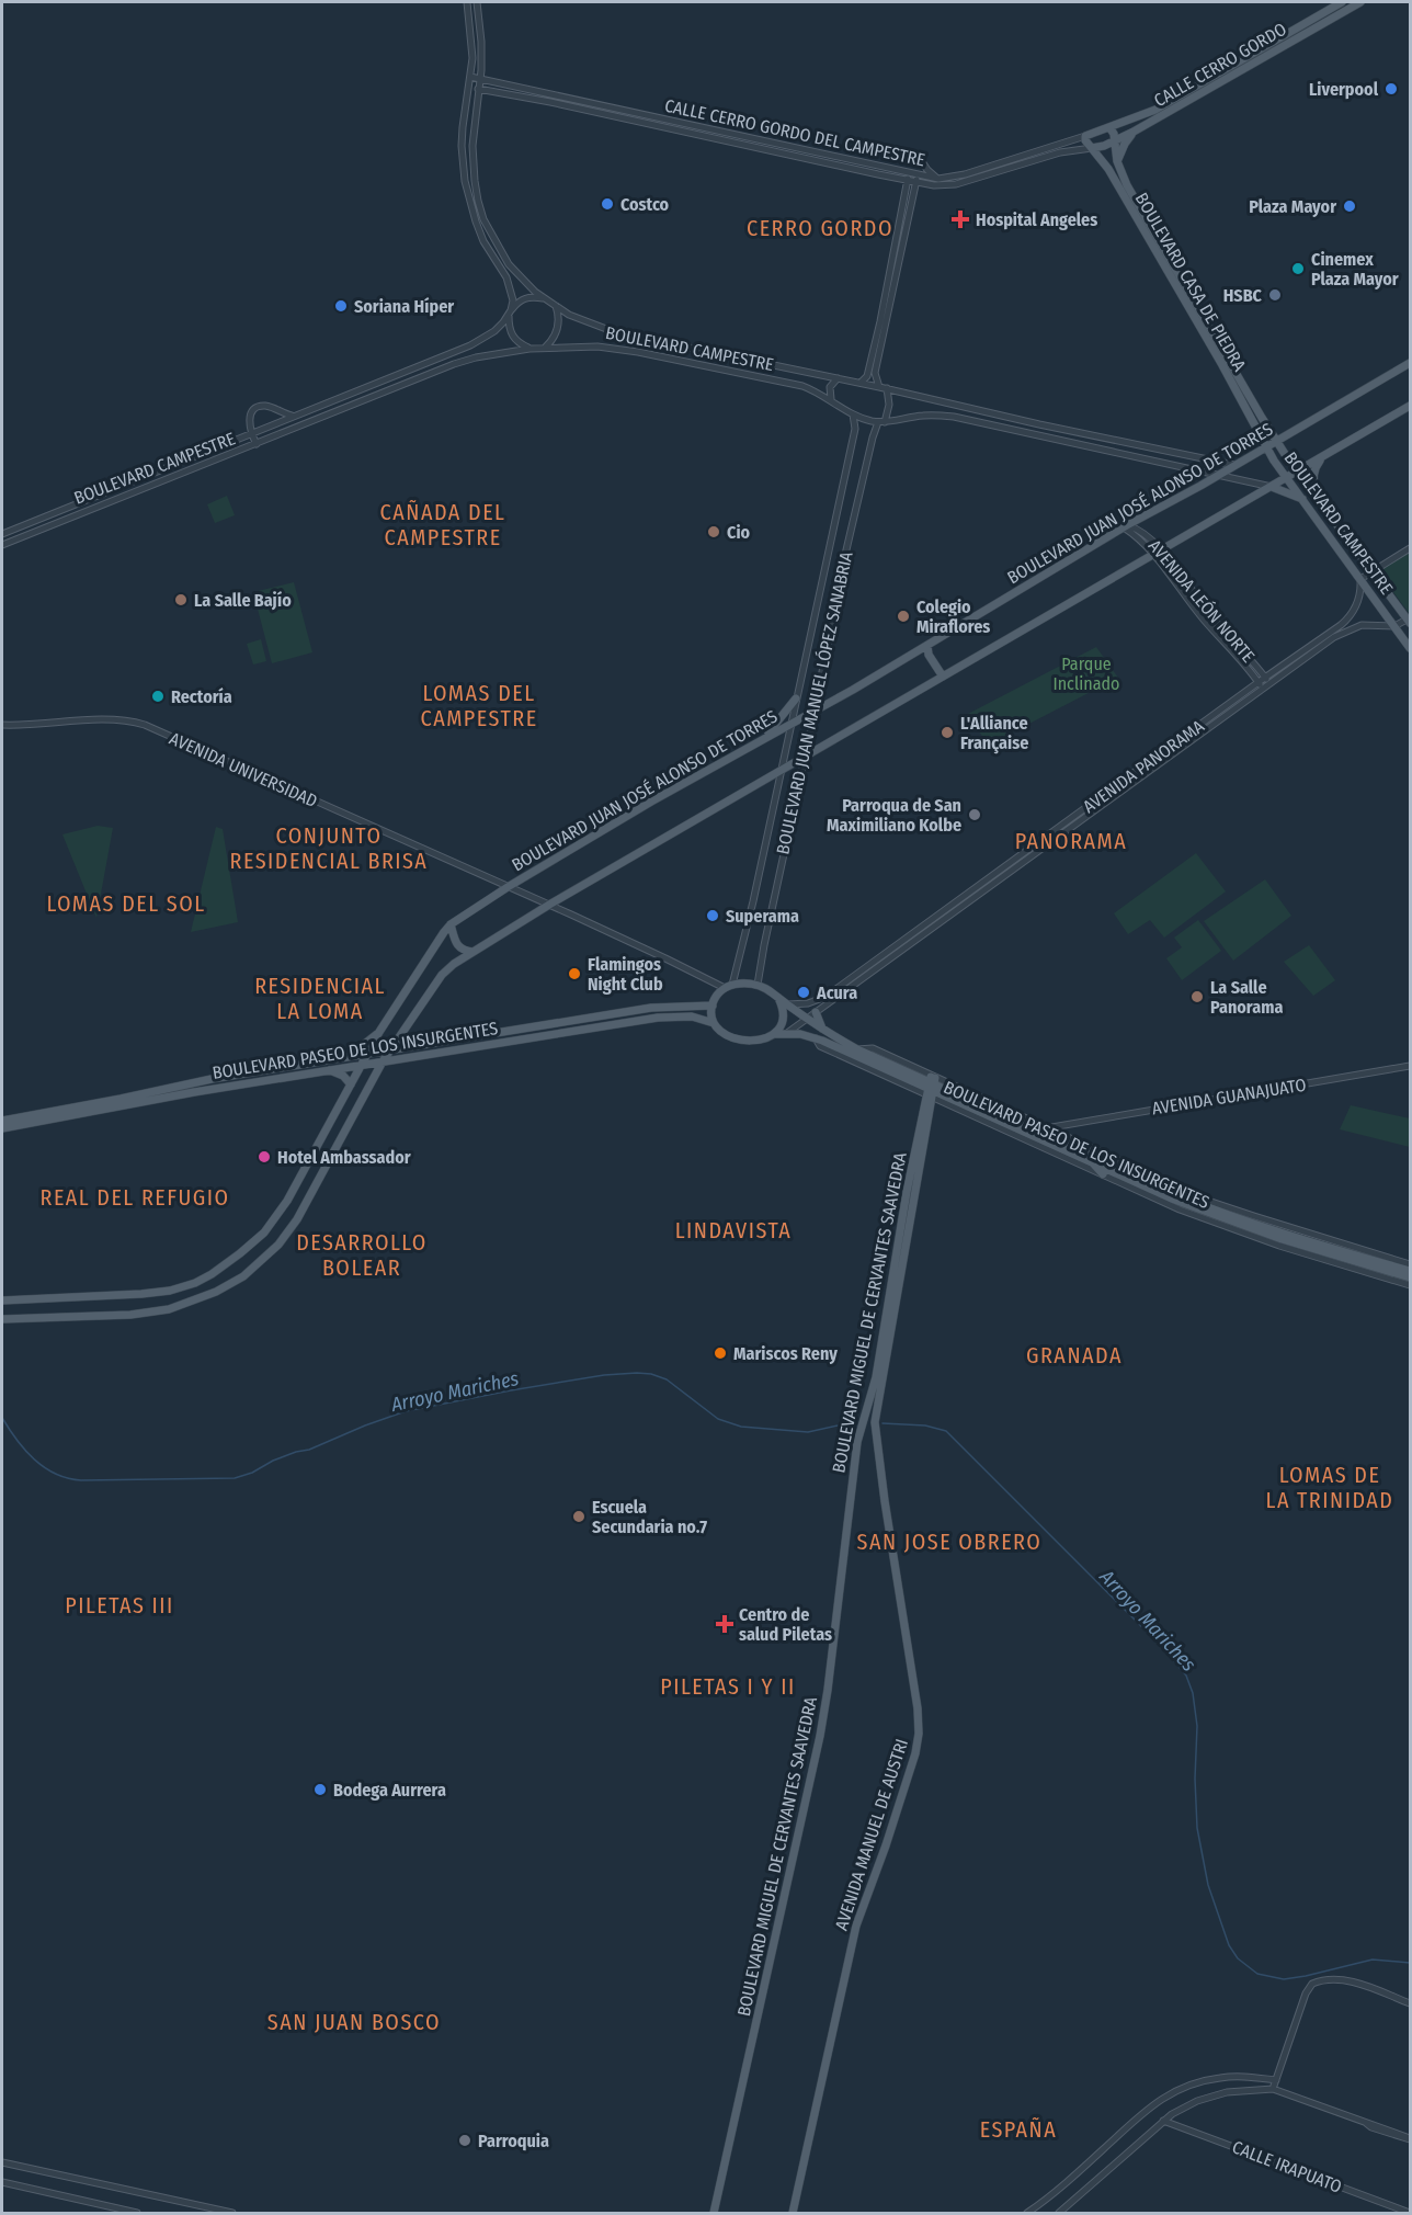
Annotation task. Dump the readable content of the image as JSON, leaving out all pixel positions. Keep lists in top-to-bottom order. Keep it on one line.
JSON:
{"streets":{"main road":["CALLE CERRO GORDO","CALLE CERRO GORDO DEL CAMPESTRE","BOULEVARD CASA DE PIEDRA","BOULEVARD CAMPESTRE","BOULEVARD JUAN JOSÉ ALONSO DE TORRES","BOULEVARD PASEO DE LOS INSURGENTES","BOULEVARD MIGUEL DE CERVANTES SAAVEDRA","AVENIDA MANUEL DE AUSTRI"],"street":["AVENIDA LEÓN NORTE","BOULEVARD JUAN MANUEL LÓPEZ SANABRIA","AVENIDA PANORAMA","AVENIDA UNIVERSIDAD","AVENIDA GUANAJUATO","CALLE IRAPUATO"]},"crossings":[["CALLE CERRO GORDO","CALLE CERRO GORDO DEL CAMPESTRE"],["CALLE CERRO GORDO","BOULEVARD CASA DE PIEDRA"],["CALLE CERRO GORDO DEL CAMPESTRE","BOULEVARD CASA DE PIEDRA"],["CALLE CERRO GORDO DEL CAMPESTRE","BOULEVARD CAMPESTRE"],["BOULEVARD CASA DE PIEDRA","BOULEVARD CAMPESTRE"],["BOULEVARD CASA DE PIEDRA","BOULEVARD JUAN JOSÉ ALONSO DE TORRES"],["BOULEVARD CAMPESTRE","BOULEVARD JUAN JOSÉ ALONSO DE TORRES"],["BOULEVARD CAMPESTRE","BOULEVARD JUAN MANUEL LÓPEZ SANABRIA"],["BOULEVARD CAMPESTRE","AVENIDA PANORAMA"],["BOULEVARD JUAN JOSÉ ALONSO DE TORRES","AVENIDA LEÓN NORTE"],["BOULEVARD JUAN JOSÉ ALONSO DE TORRES","BOULEVARD JUAN MANUEL LÓPEZ SANABRIA"],["BOULEVARD JUAN JOSÉ ALONSO DE TORRES","AVENIDA UNIVERSIDAD"],["BOULEVARD JUAN JOSÉ ALONSO DE TORRES","BOULEVARD PASEO DE LOS INSURGENTES"],["AVENIDA LEÓN NORTE","AVENIDA PANORAMA"],["BOULEVARD JUAN MANUEL LÓPEZ SANABRIA","AVENIDA UNIVERSIDAD"],["BOULEVARD JUAN MANUEL LÓPEZ SANABRIA","BOULEVARD PASEO DE LOS INSURGENTES"],["AVENIDA PANORAMA","BOULEVARD PASEO DE LOS INSURGENTES"],["AVENIDA UNIVERSIDAD","BOULEVARD PASEO DE LOS INSURGENTES"],["BOULEVARD PASEO DE LOS INSURGENTES","AVENIDA GUANAJUATO"],["BOULEVARD PASEO DE LOS INSURGENTES","BOULEVARD MIGUEL DE CERVANTES SAAVEDRA"],["BOULEVARD MIGUEL DE CERVANTES SAAVEDRA","AVENIDA MANUEL DE AUSTRI"]],"districts":["CERRO GORDO","CAÑADA DEL CAMPESTRE","LOMAS DEL CAMPESTRE","CONJUNTO RESIDENCIAL BRISA","PANORAMA","LOMAS DEL SOL","RESIDENCIAL LA LOMA","REAL DEL REFUGIO","LINDAVISTA","DESARROLLO BOLEAR","GRANADA","LOMAS DE LA TRINIDAD","SAN JOSE OBRERO","PILETAS III","PILETAS I Y II","SAN JUAN BOSCO","ESPAÑA"],"water":["Arroyo Mariches"],"parks":["Parque Inclinado"],"places":{"other":["Liverpool","Costco","Plaza Mayor","Cinemex Plaza Mayor","HSBC","Soriana Híper","Cio","La Salle Bajío","Colegio Miraflores","Rectoría","L'Alliance Française","Parroqua de San Maximiliano Kolbe","Superama","Flamingos Night Club","Acura","La Salle Panorama","Hotel Ambassador","Mariscos Reny","Escuela Secundaria no.7","Bodega Aurrera","Parroquia"],"health":["Hospital Angeles","Centro de salud Piletas"]}}
